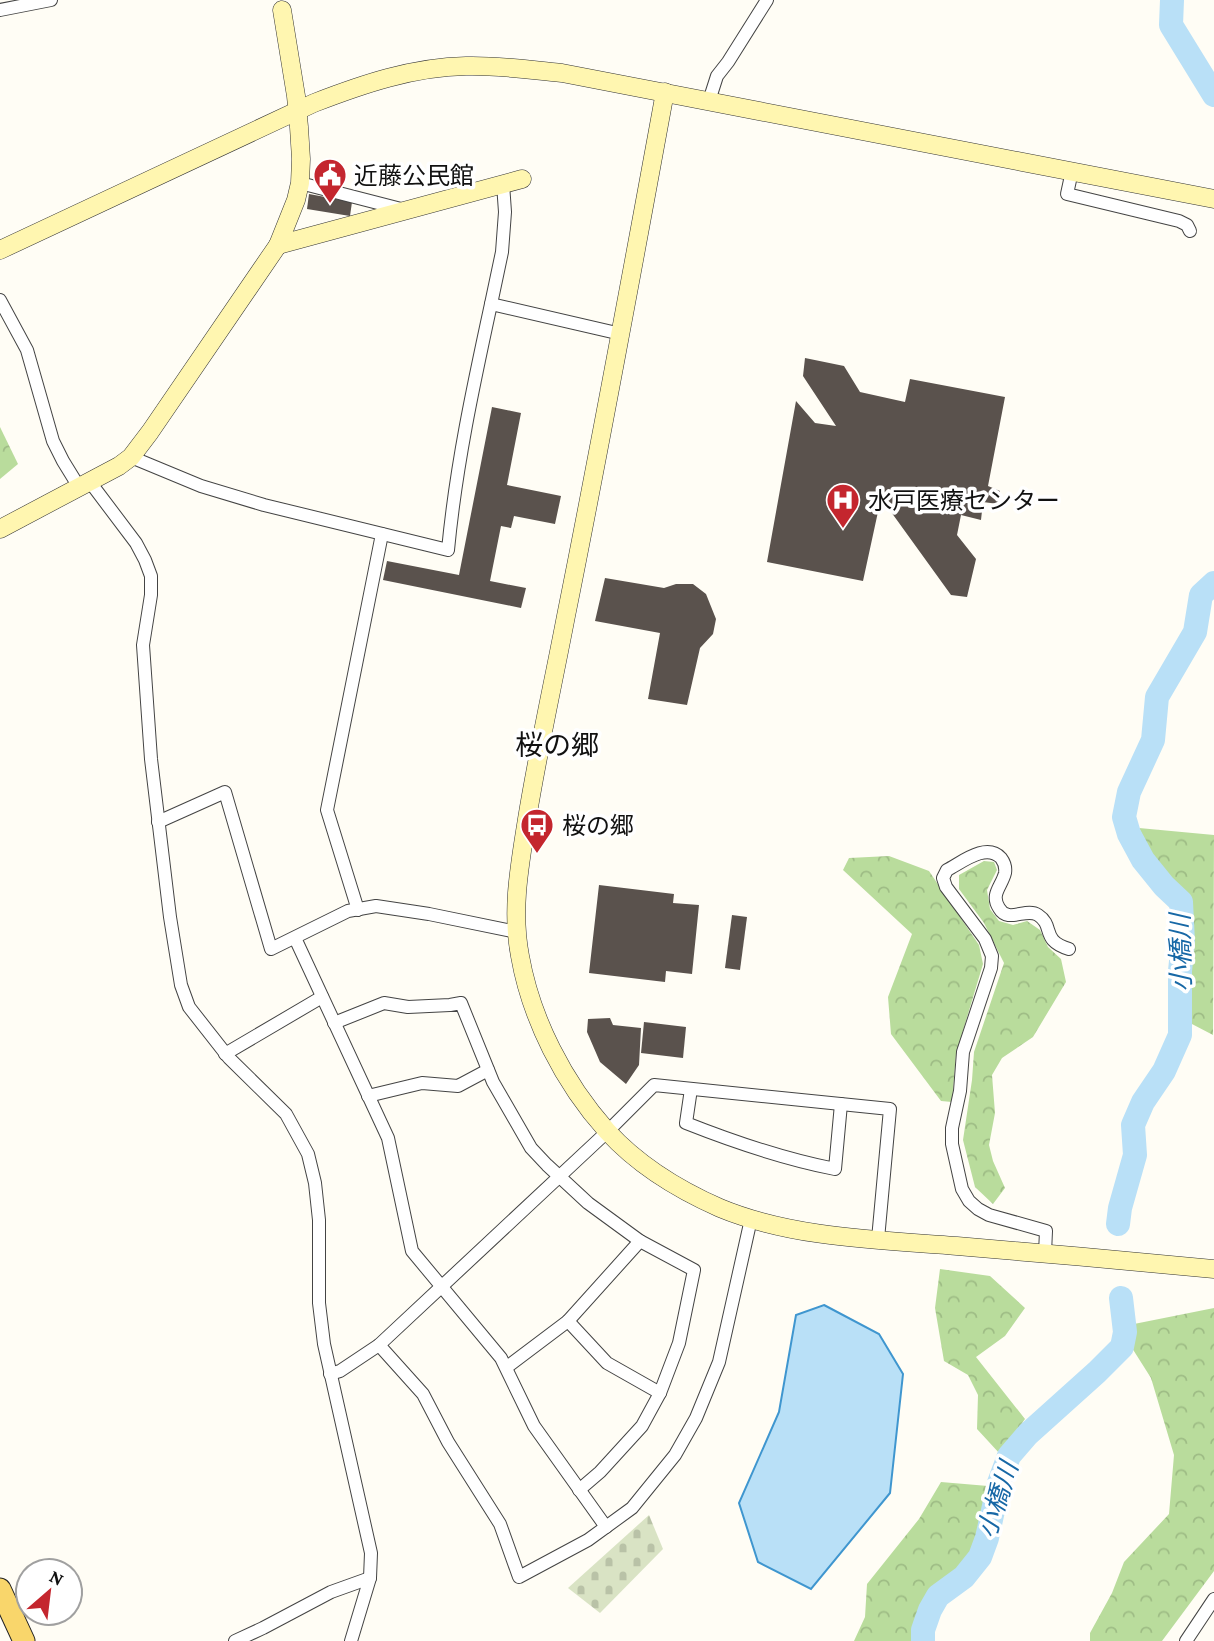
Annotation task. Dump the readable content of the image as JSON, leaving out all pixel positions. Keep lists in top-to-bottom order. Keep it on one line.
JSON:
{"districts":["桜の郷"],"water":["小橋川"],"places":{"public building":["近藤公民館"],"hospital":["水戸医療センター"],"bus stop":["桜の郷"]},"north":"top right"}
